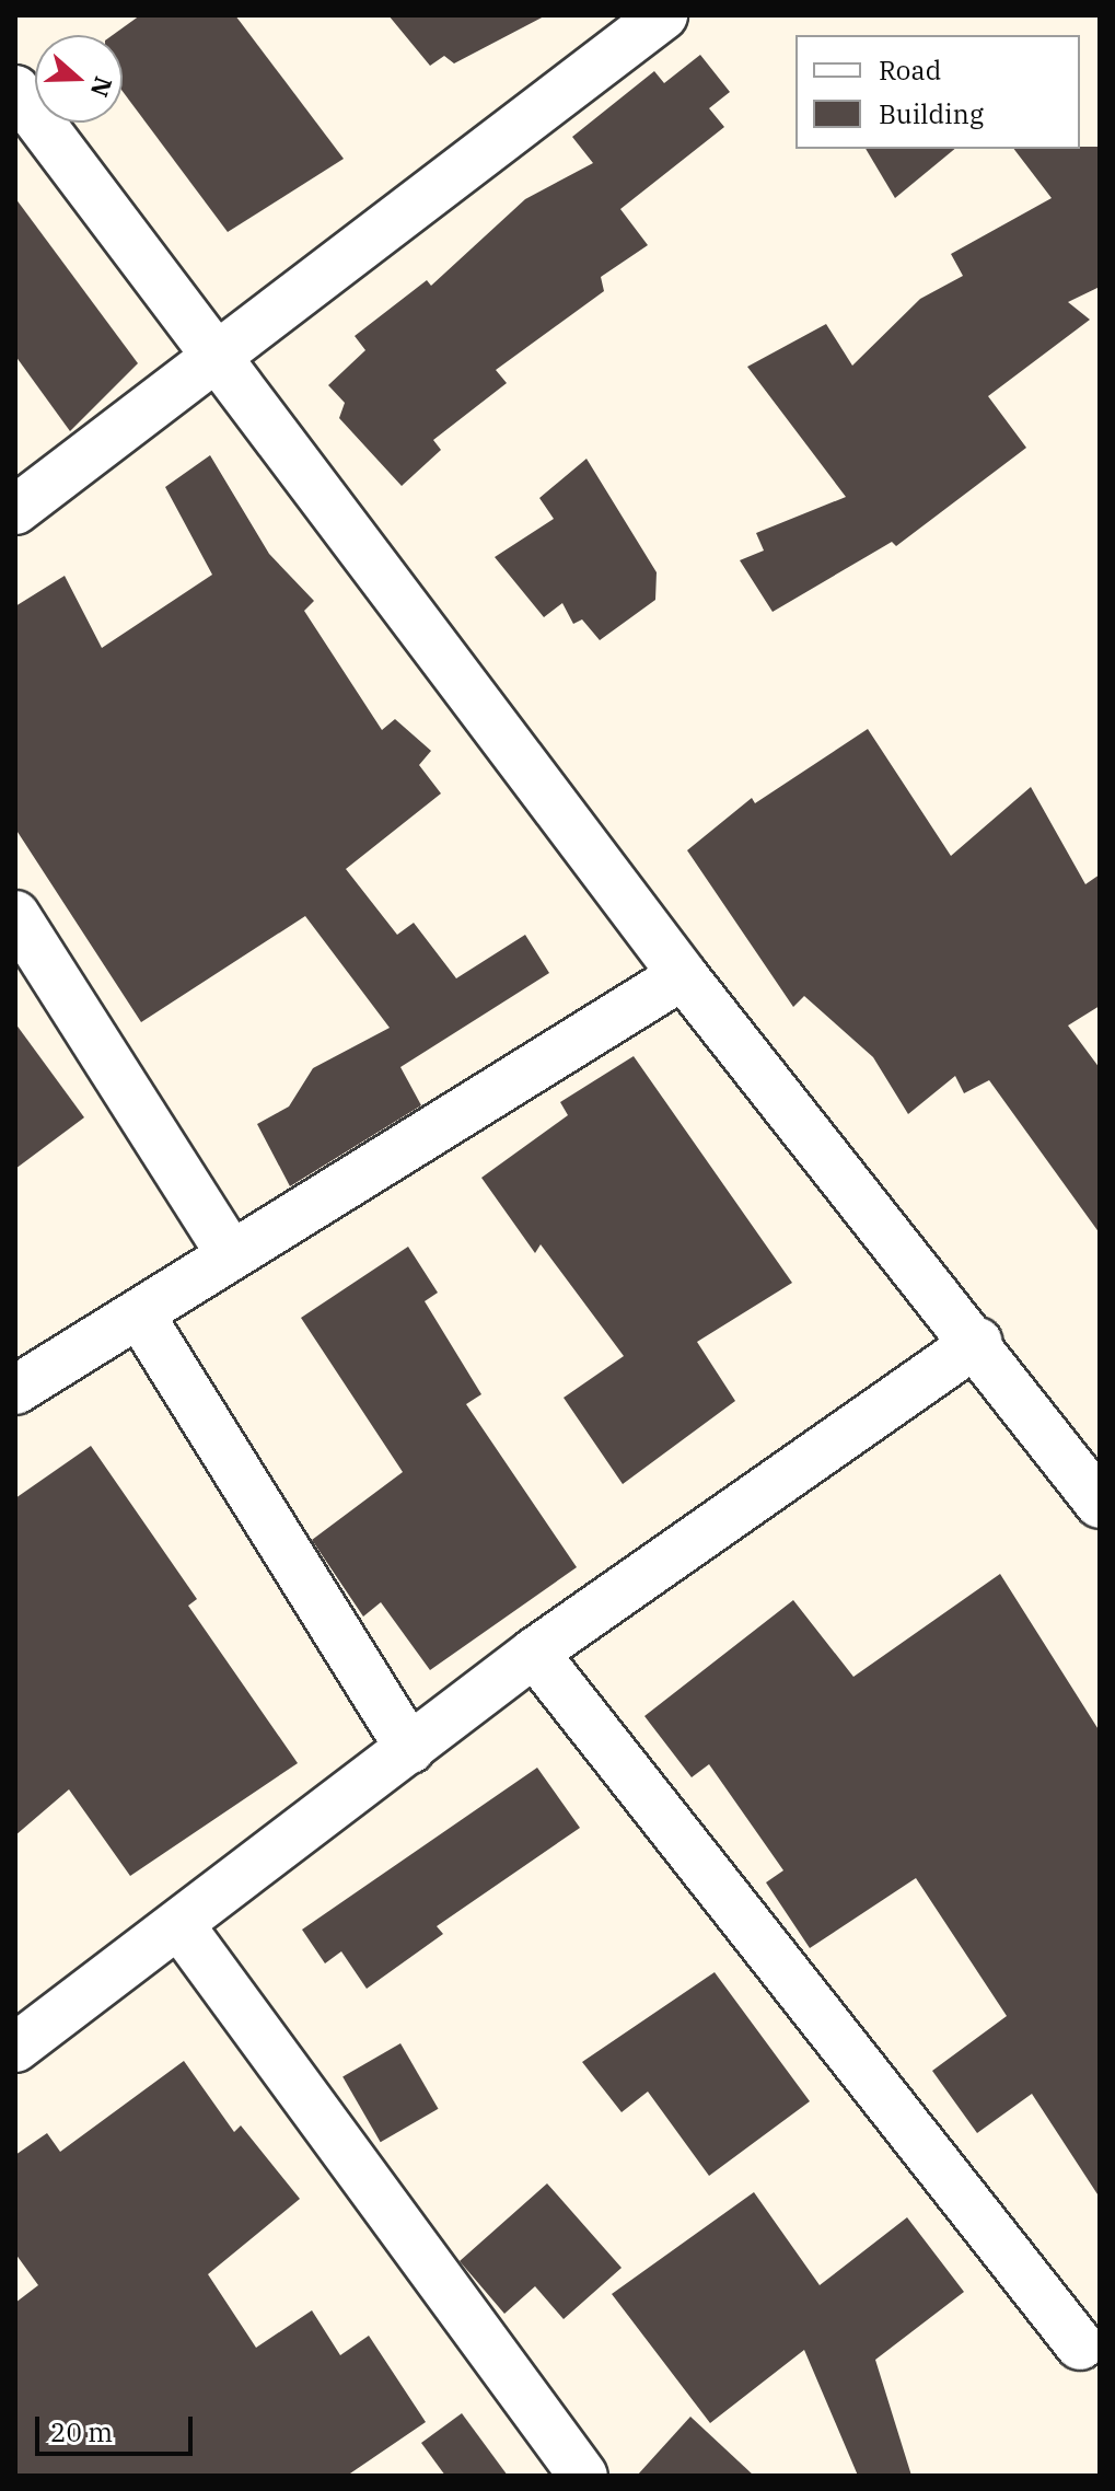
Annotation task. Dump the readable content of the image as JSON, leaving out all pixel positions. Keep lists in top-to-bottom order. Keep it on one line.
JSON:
{"legend":["Road","Building"],"scale_bar":"20 m","north":"right"}
